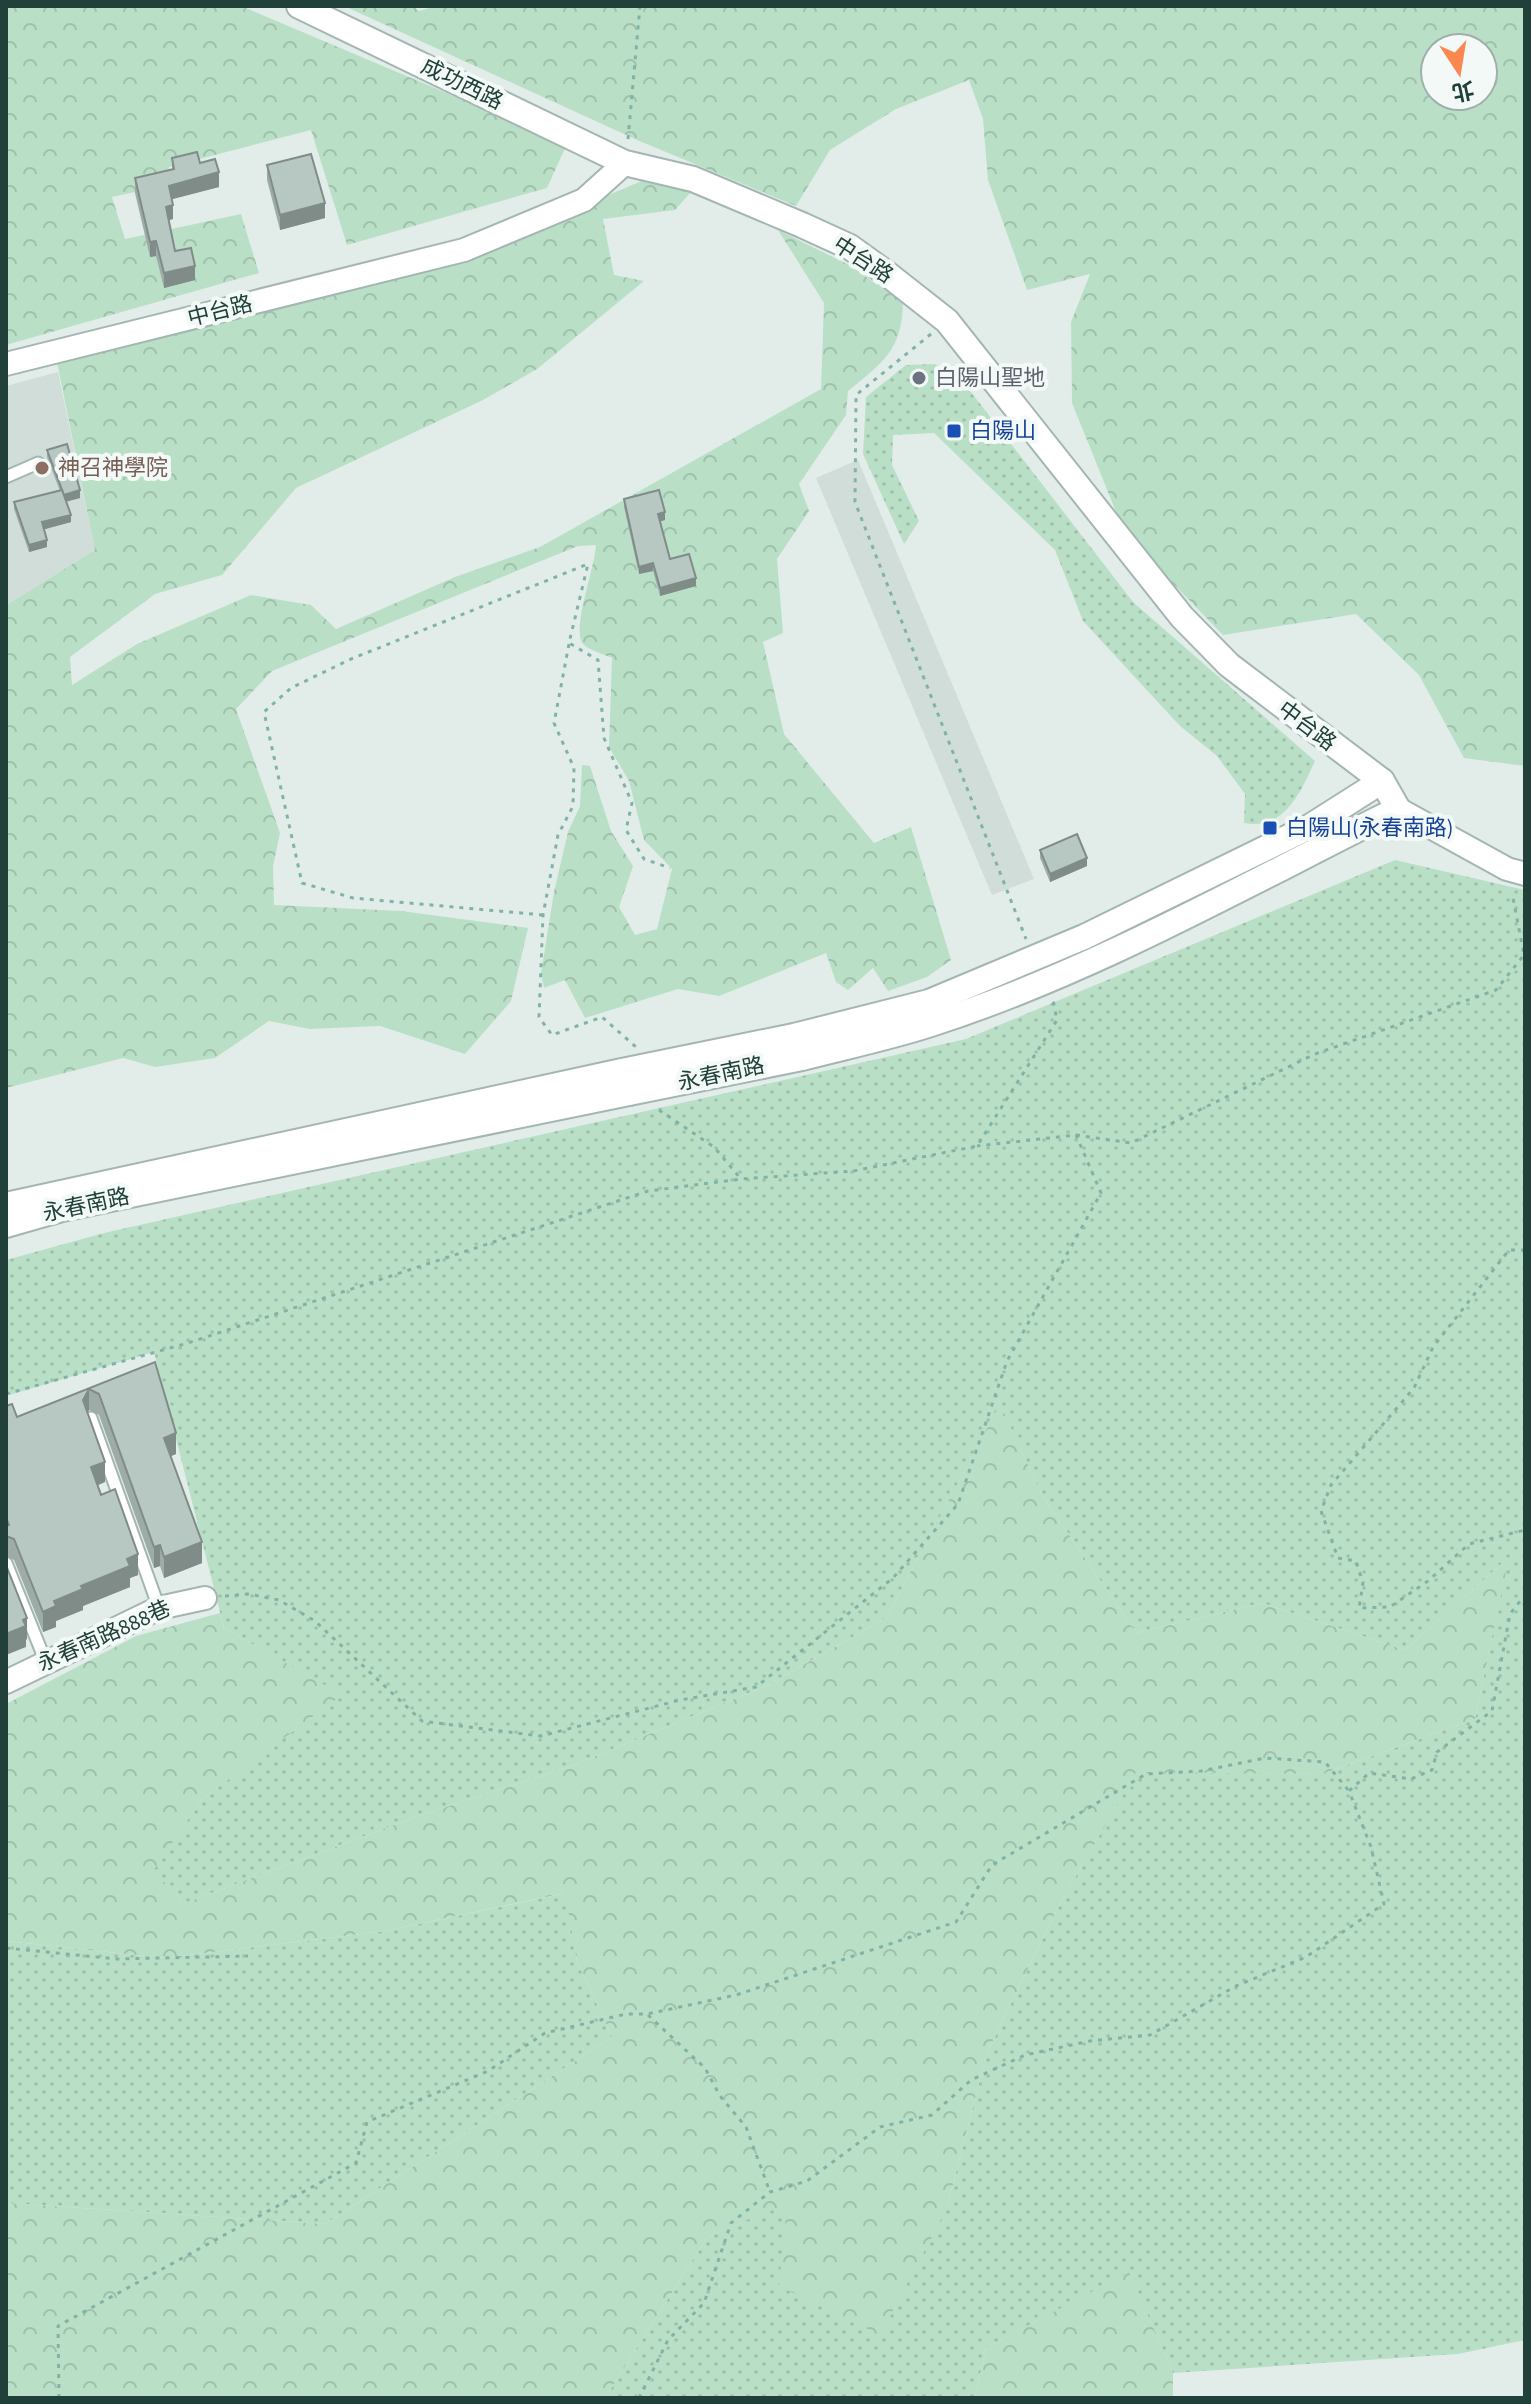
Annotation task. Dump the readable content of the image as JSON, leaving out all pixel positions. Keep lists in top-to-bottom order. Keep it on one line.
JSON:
{"streets":{"street":["成功西路","中台路","永春南路","永春南路888巷"]},"crossings":[["成功西路","中台路"],["中台路","永春南路"]],"places":{"other":["白陽山聖地","神召神學院"],"transit":["白陽山","白陽山(永春南路)"]},"north":"bottom"}
